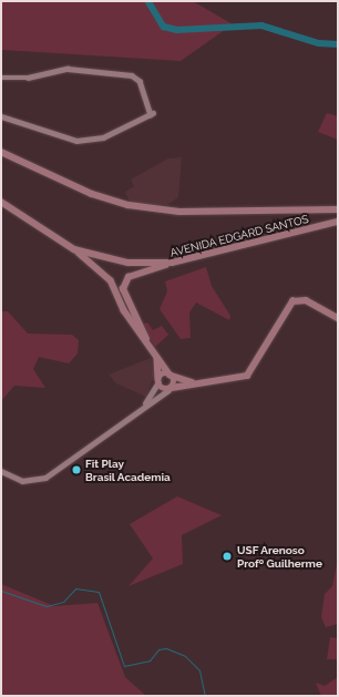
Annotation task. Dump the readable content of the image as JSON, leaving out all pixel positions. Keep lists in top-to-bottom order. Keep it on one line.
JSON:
{"streets":{"main road":["AVENIDA EDGARD SANTOS"]},"places":["Fit Play Brasil Academia","USF Arenoso Profº Guilherme"]}
